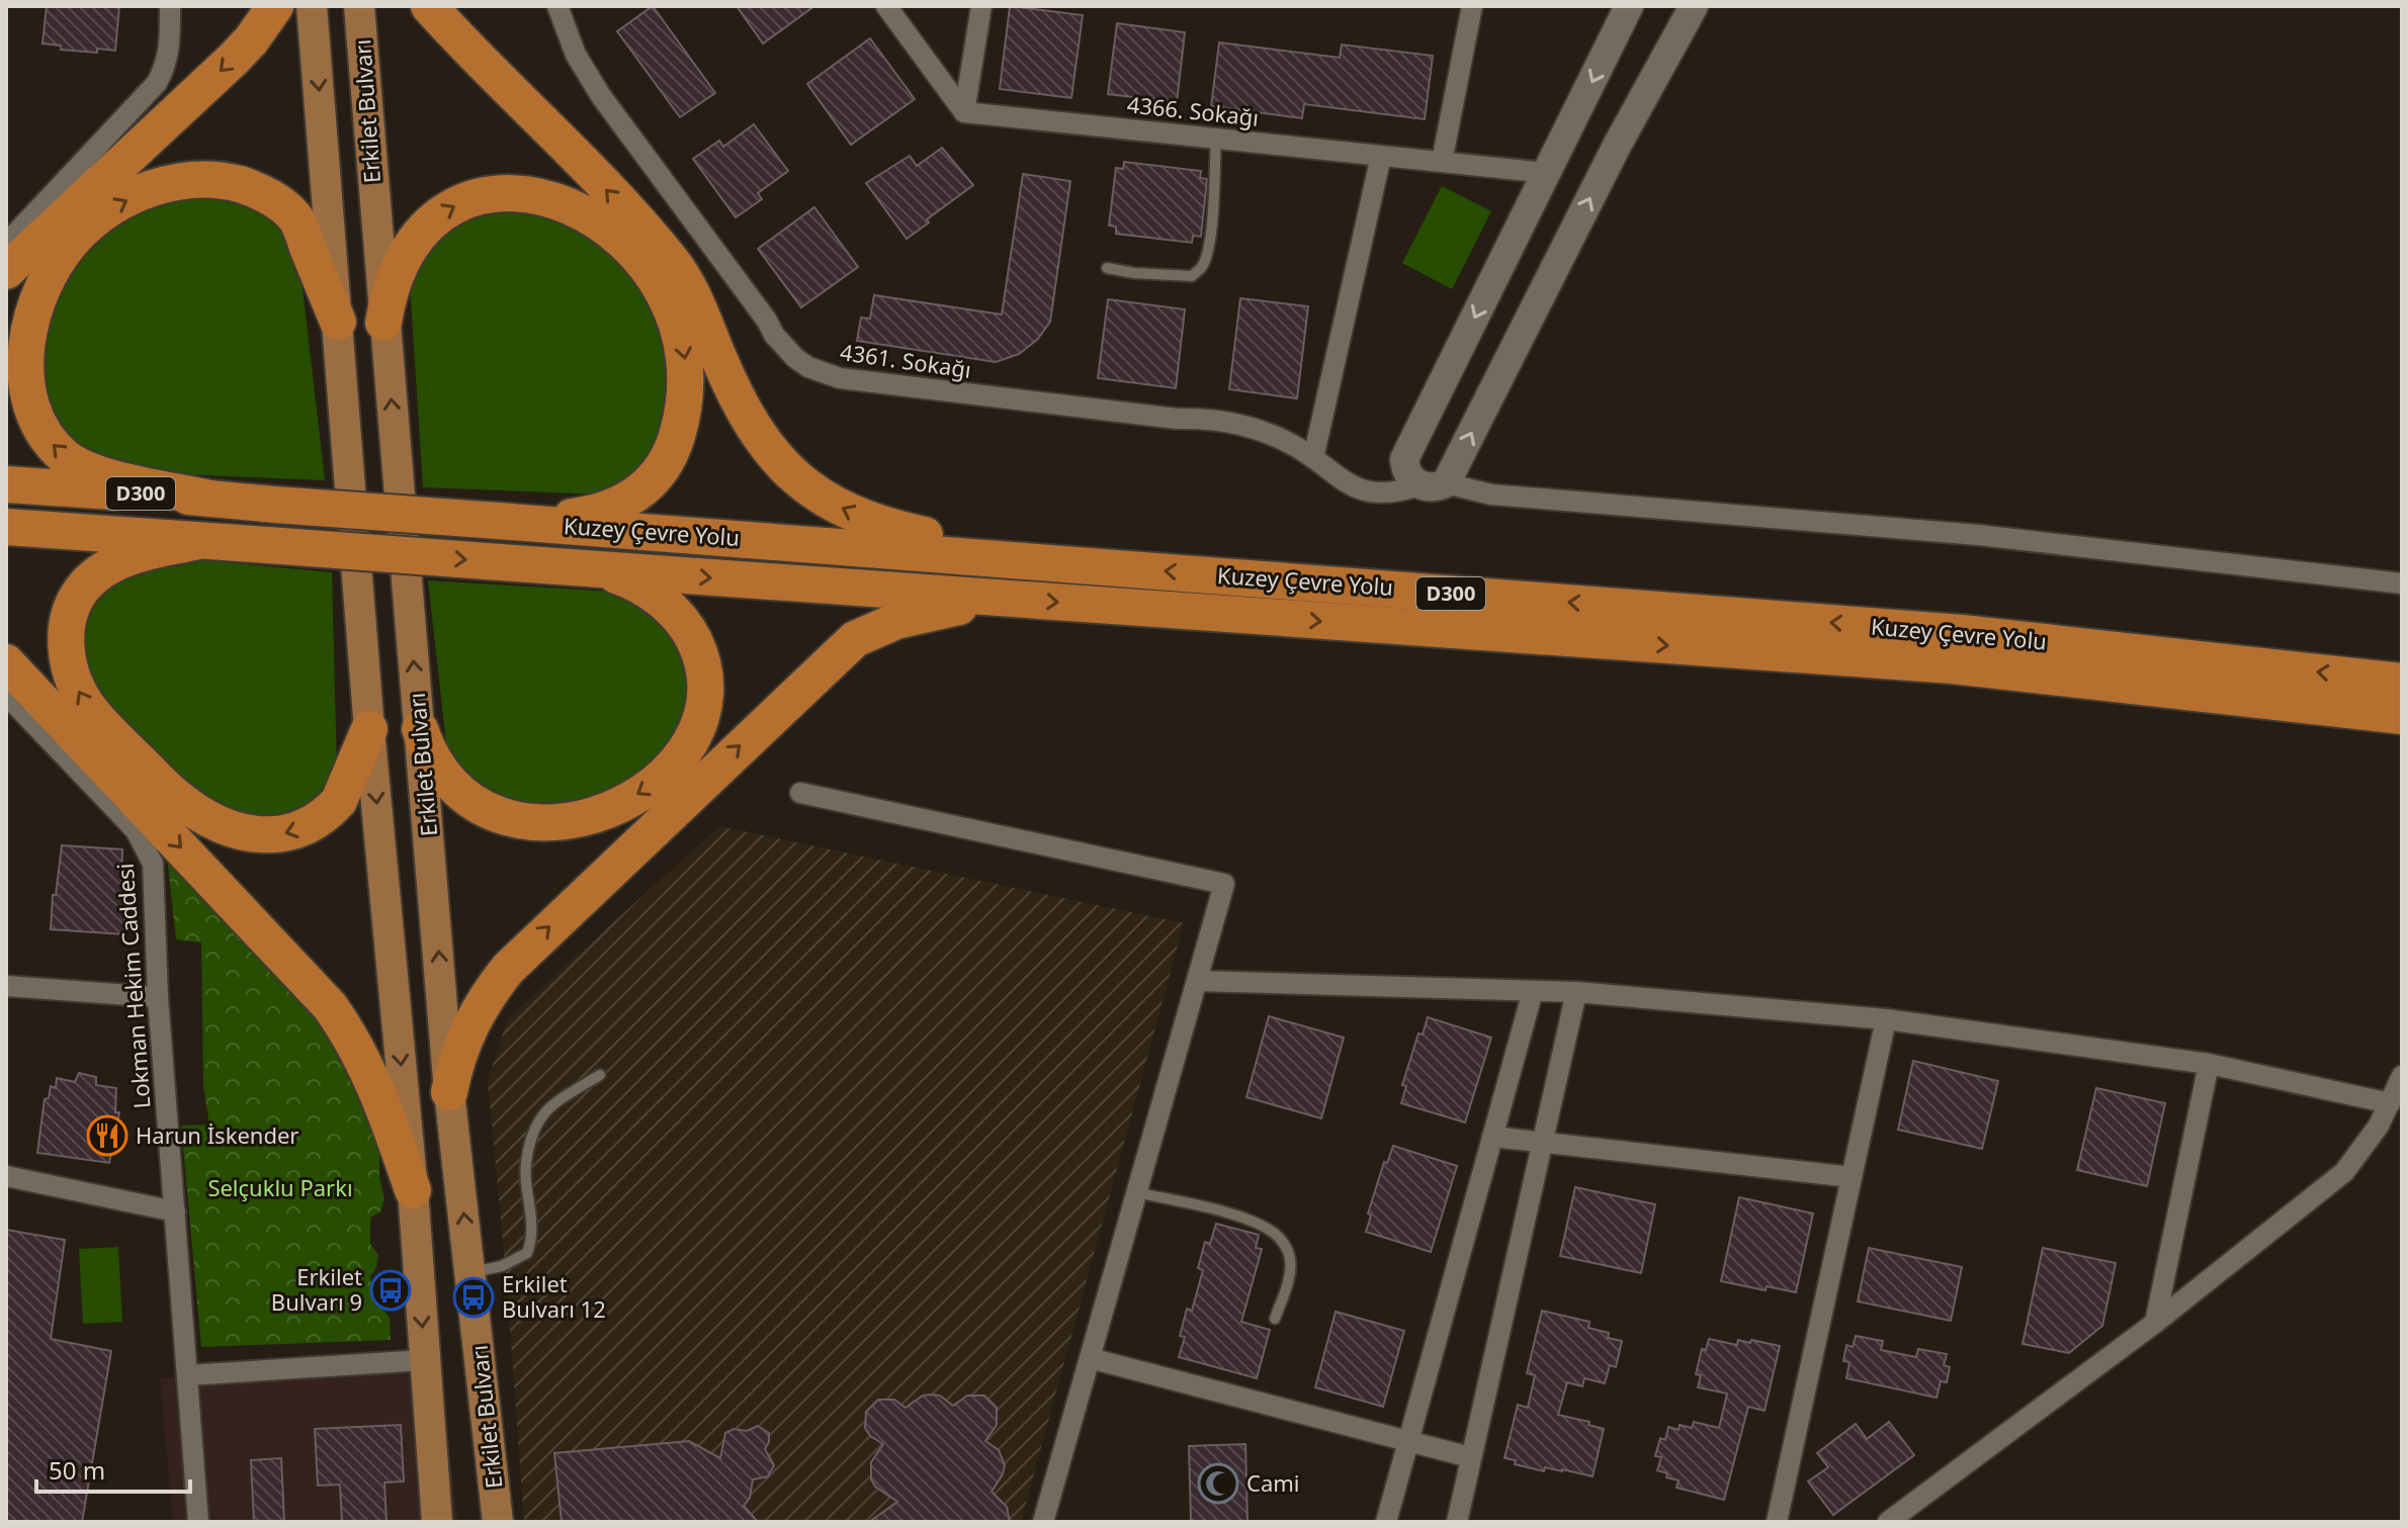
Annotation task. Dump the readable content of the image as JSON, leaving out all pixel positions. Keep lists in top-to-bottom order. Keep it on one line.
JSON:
{"streets":{"highway":["D300","Kuzey Çevre Yolu"],"main road":["Erkilet Bulvarı"],"street":["4366. Sokağı","4361. Sokağı","Lokman Hekim Caddesi"]},"crossings":[["D300","Kuzey Çevre Yolu"]],"parks":["Selçuklu Parkı"],"places":{"restaurant":["Harun İskender"],"bus stop":["Erkilet Bulvarı 9","Erkilet Bulvarı 12"],"mosque":["Cami"]},"scale_bar":"50 m"}
